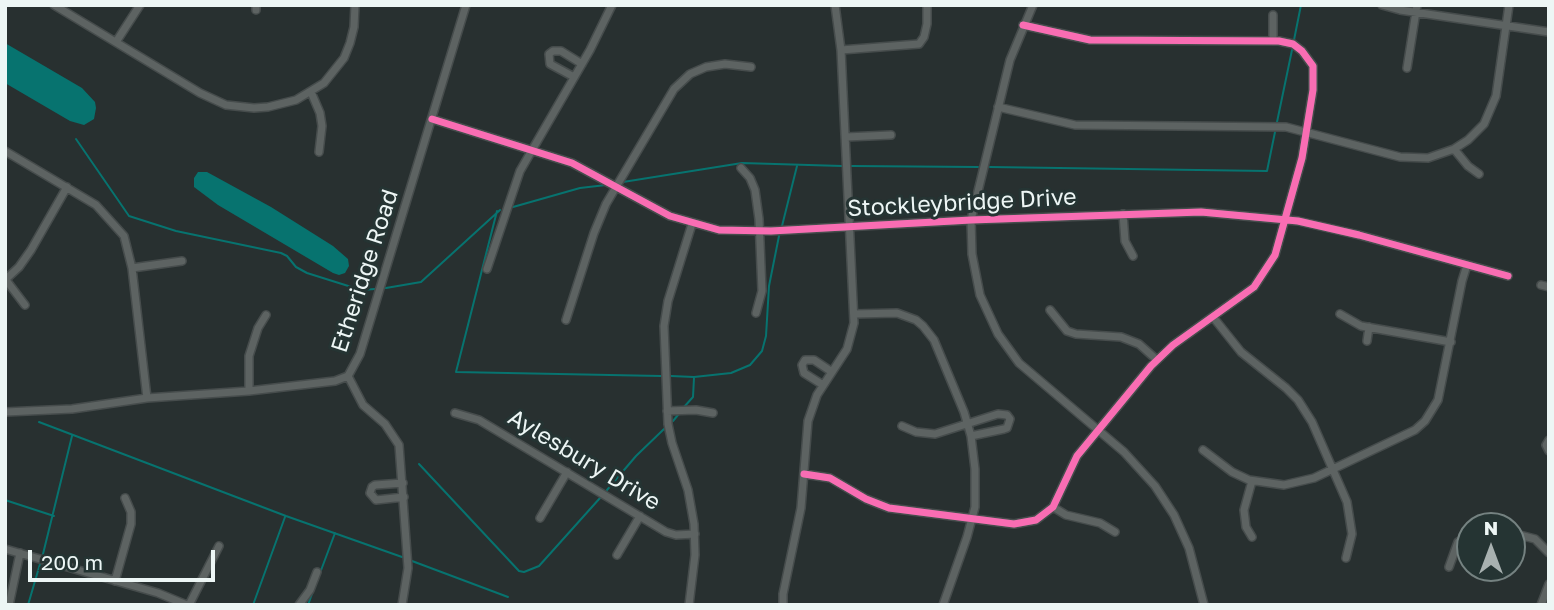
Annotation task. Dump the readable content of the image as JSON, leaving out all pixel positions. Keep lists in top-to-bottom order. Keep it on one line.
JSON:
{"streets":{"street":["Stockleybridge Drive","Etheridge Road","Aylesbury Drive"]},"crossings":[["Stockleybridge Drive","Etheridge Road"]],"scale_bar":"200 m","north":"top"}
